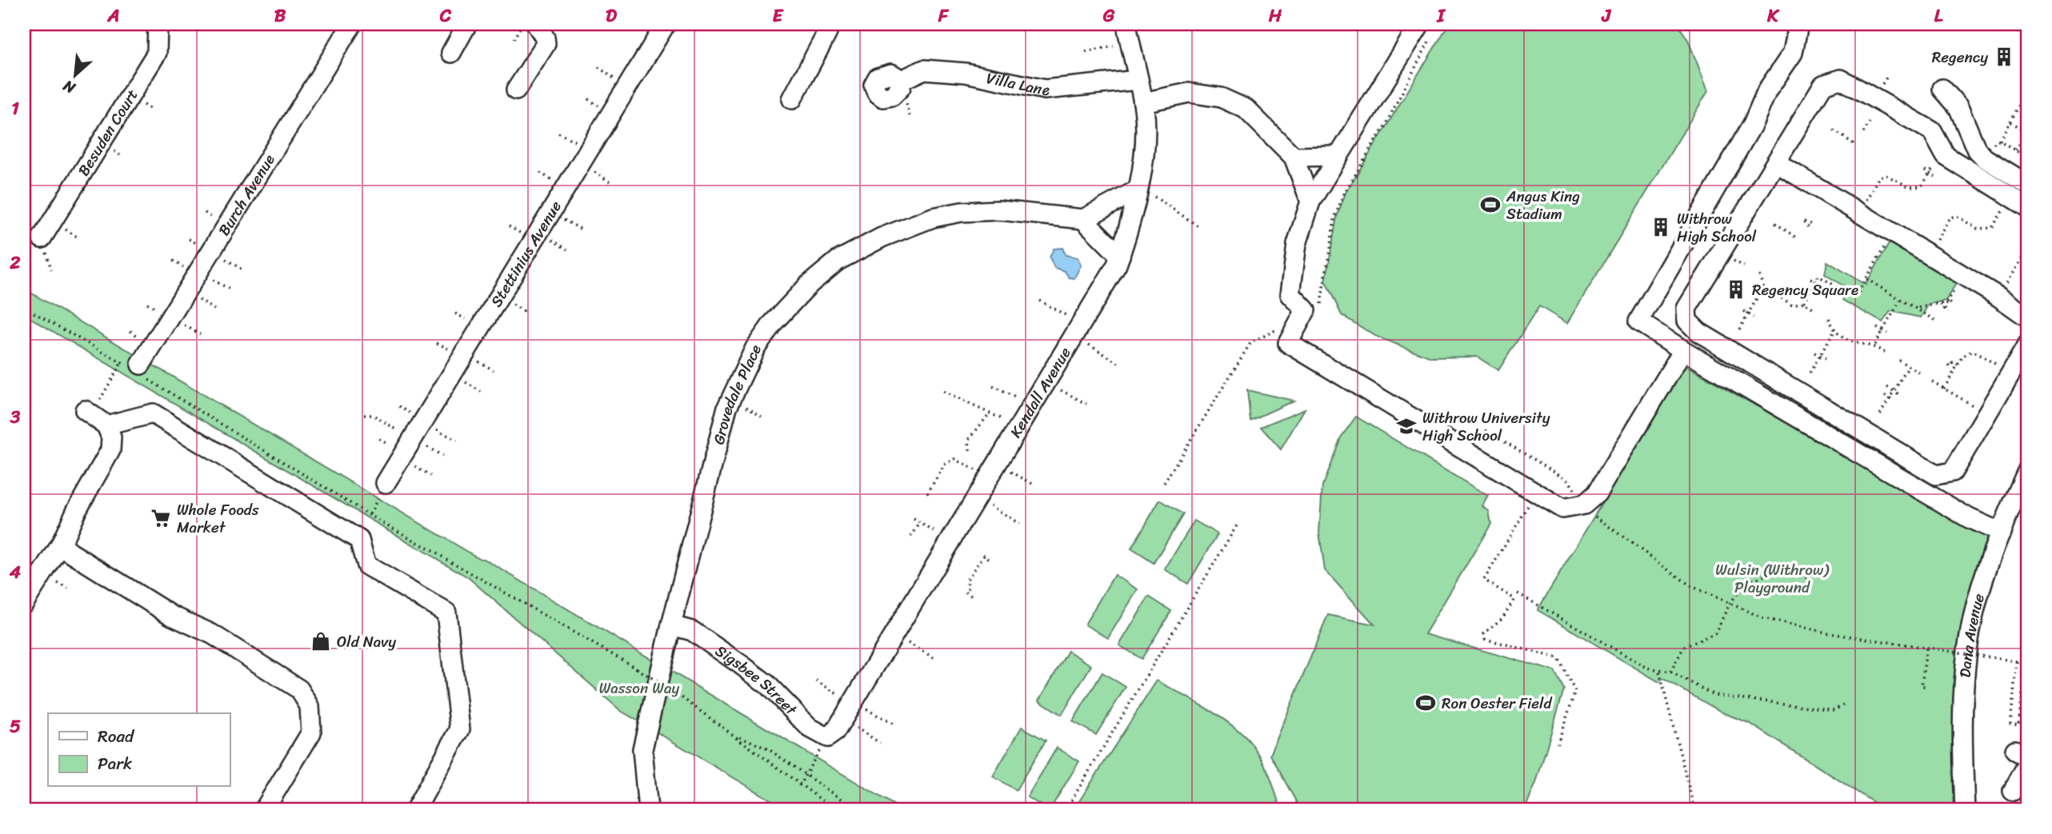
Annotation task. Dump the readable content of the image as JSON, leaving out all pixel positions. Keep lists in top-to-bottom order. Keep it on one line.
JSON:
{"streets":{"street":["Villa Lane","Besuden Court","Burch Avenue","Stettinius Avenue","Kendall Avenue","Grovedale Place","Dana Avenue","Sigsbee Street"]},"crossings":[["Villa Lane","Kendall Avenue"],["Kendall Avenue","Sigsbee Street"],["Grovedale Place","Sigsbee Street"]],"parks":["Wulsin (Withrow) Playground","Wasson Way"],"places":{"building":["Regency","Withrow High School","Regency Square"],"sports":["Angus King Stadium","Ron Oester Field"],"school or university":["Withrow University High School"],"supermarket":["Whole Foods Market"],"shop":["Old Navy"]},"legend":["Road","Park"],"north":"bottom left","grid":{"columns":["A","B","C","D","E","F","G","H","I","J","K","L"],"rows":["1","2","3","4","5"]}}
